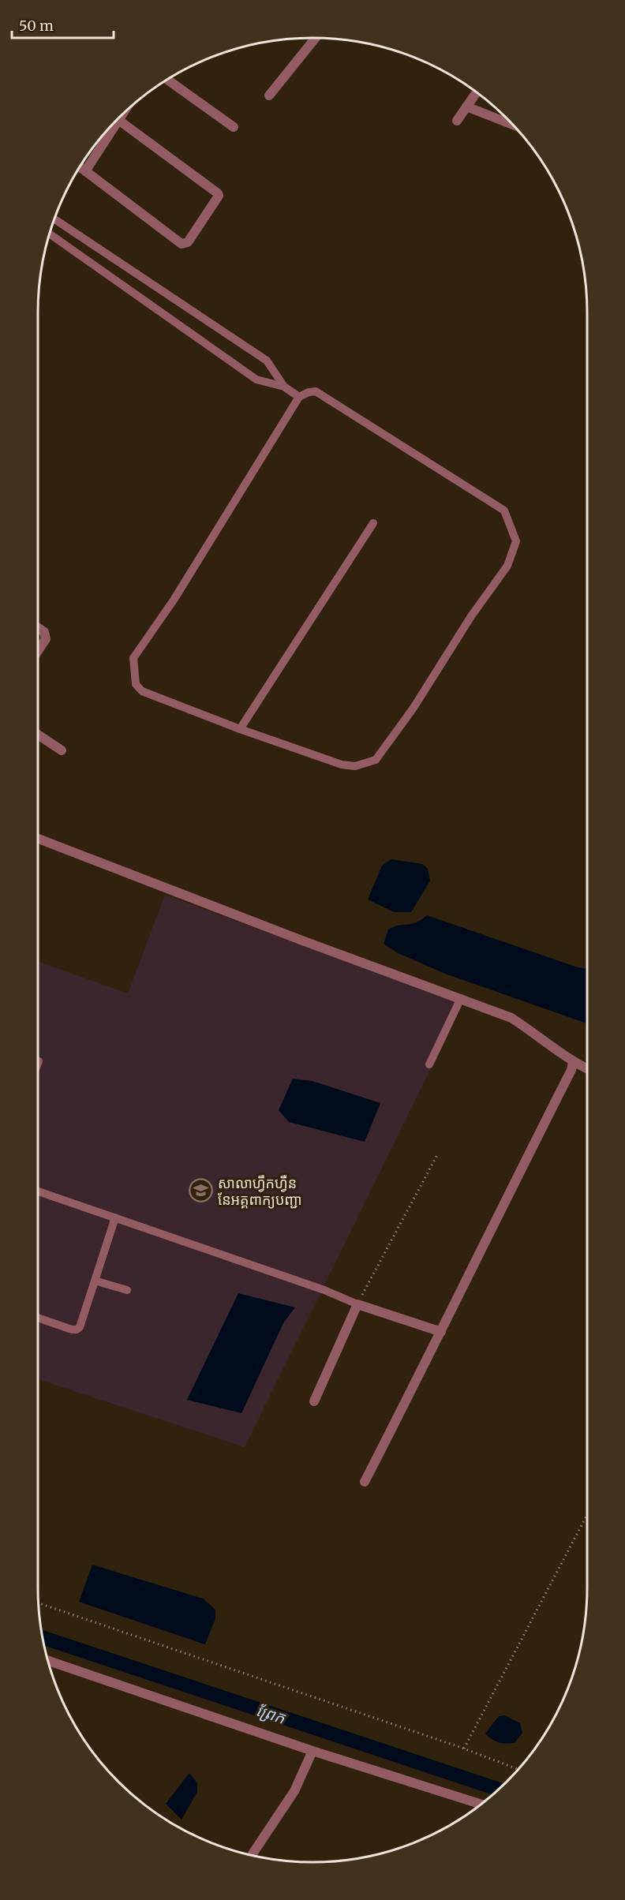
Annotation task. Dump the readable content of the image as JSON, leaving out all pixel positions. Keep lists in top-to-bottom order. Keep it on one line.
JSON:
{"water":["ព្រែក"],"places":{"school or university":["សាលាហ្វឹកហ្វឺន នែអគ្គពាក្យបញ្ជា"]},"scale_bar":"50 m"}
